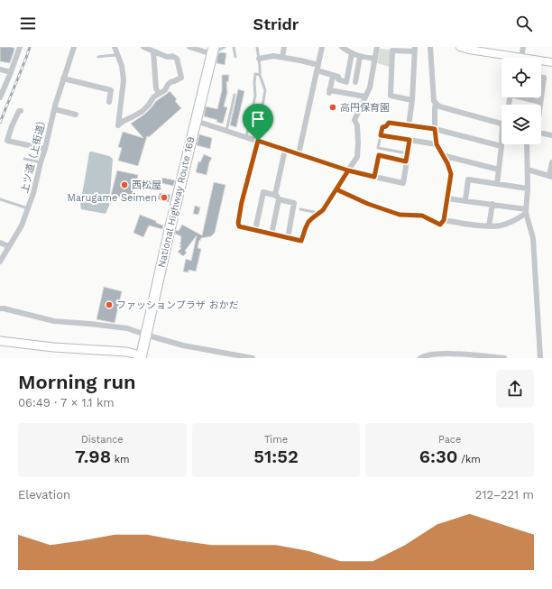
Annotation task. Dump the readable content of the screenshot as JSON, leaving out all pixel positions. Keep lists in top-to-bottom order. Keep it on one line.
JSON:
{"streets":{"highway":["National Highway Route 169"],"street":["上ツ道（上街道）"]},"places":["高円保育園","西松屋","Marugame Seimen","ファッションプラザ おかだ"],"page":{"header":"Stridr","heading":["Morning run","06:49 · 7 × 1.1 km"],"stats":[["Distance","7.98 km"],["Time","51:52"],["Pace","6:30 /km"]],"chart":["Elevation","212–221 m"]}}
